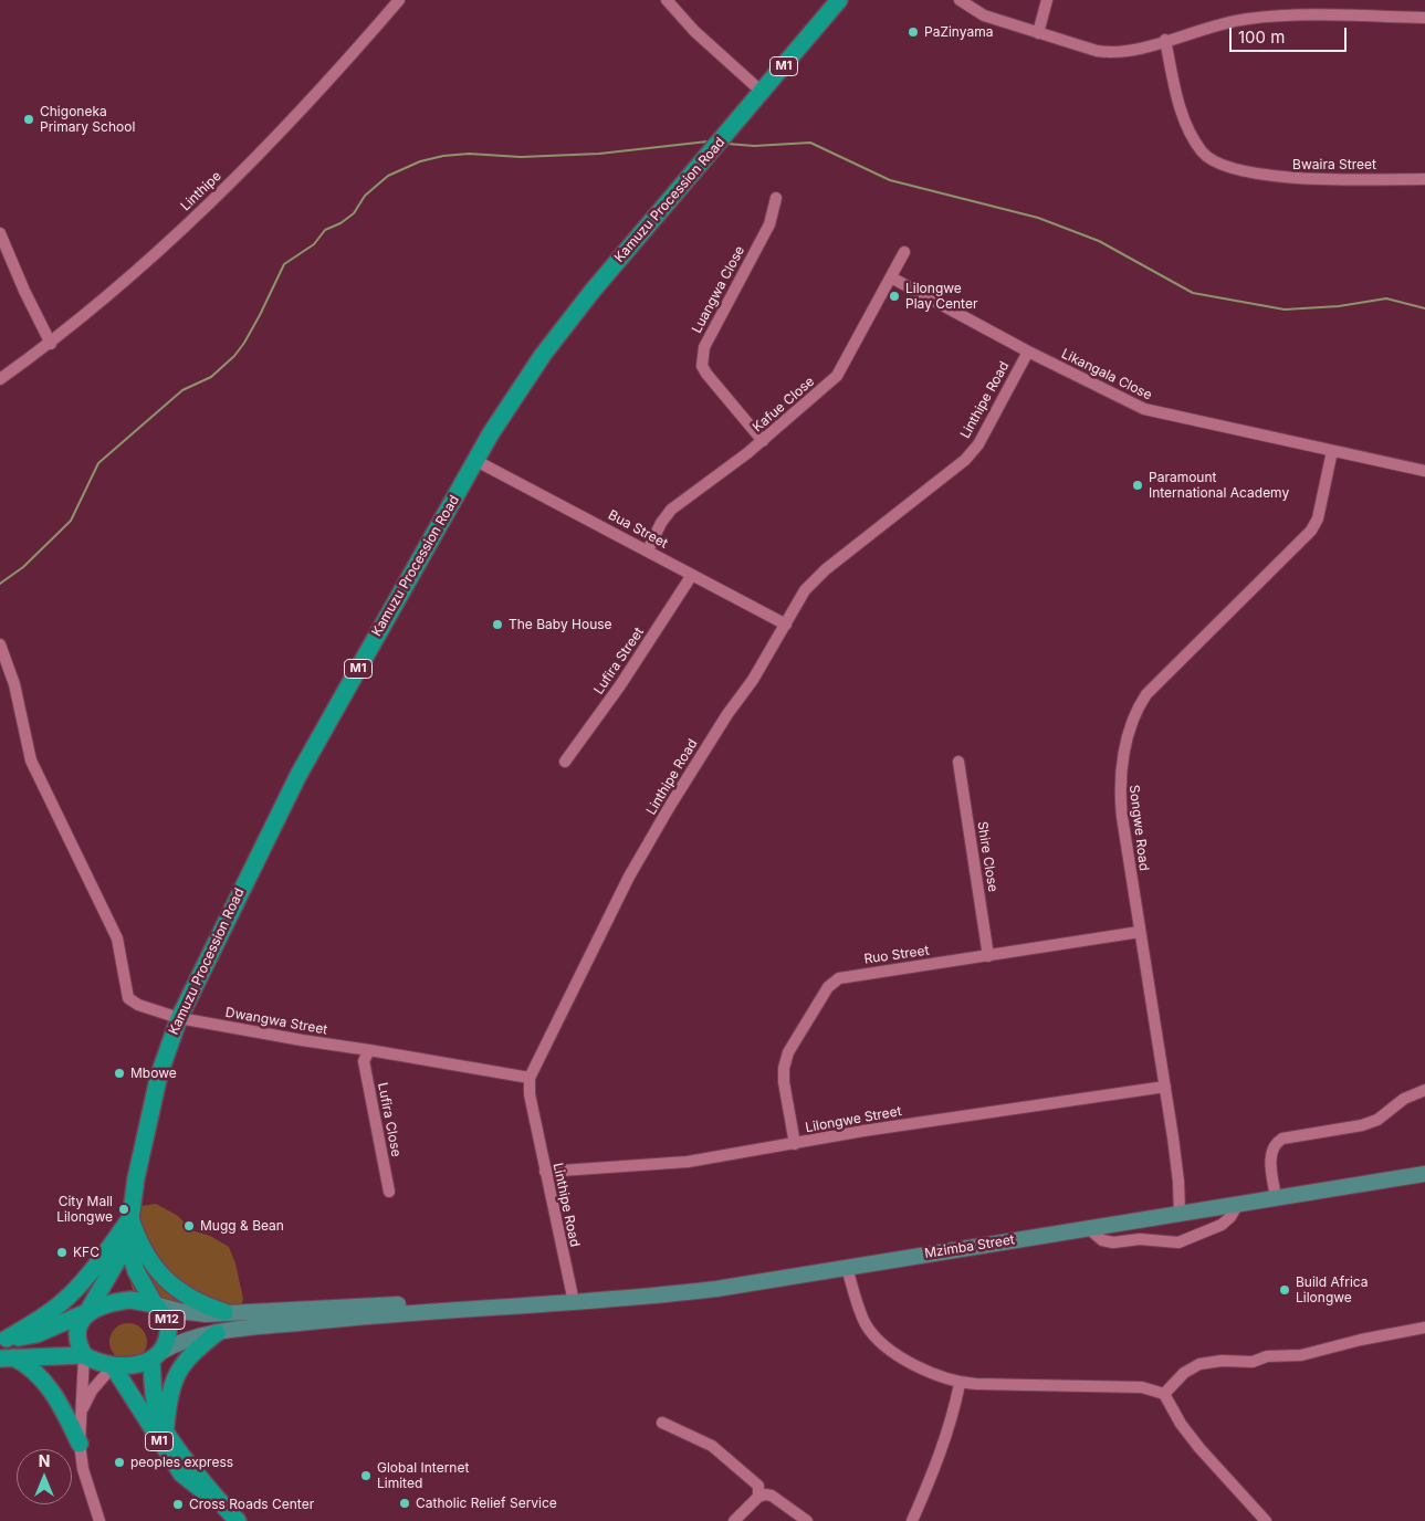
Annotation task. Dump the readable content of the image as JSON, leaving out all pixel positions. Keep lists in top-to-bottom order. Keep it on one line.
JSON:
{"streets":{"highway":["M1","Kamuzu Procession Road","M12"],"main road":["Mzimba Street"],"street":["Bwaira Street","Linthipe","Luangwa Close","Likangala Close","Linthipe Road","Kafue Close","Bua Street","Lufira Street","Songwe Road","Shire Close","Ruo Street","Dwangwa Street","Lufira Close","Lilongwe Street"]},"crossings":[["M1","Kamuzu Procession Road"],["M1","M12"],["Kamuzu Procession Road","Bua Street"],["Kamuzu Procession Road","Dwangwa Street"],["Luangwa Close","Kafue Close"],["Likangala Close","Linthipe Road"],["Likangala Close","Kafue Close"],["Likangala Close","Songwe Road"],["Linthipe Road","Bua Street"],["Linthipe Road","Dwangwa Street"],["Linthipe Road","Lilongwe Street"],["Linthipe Road","Mzimba Street"],["Kafue Close","Bua Street"],["Bua Street","Lufira Street"],["Songwe Road","Ruo Street"],["Songwe Road","Lilongwe Street"],["Songwe Road","Mzimba Street"],["Shire Close","Ruo Street"],["Ruo Street","Lilongwe Street"],["Dwangwa Street","Lufira Close"]],"places":["PaZinyama","Chigoneka Primary School","Lilongwe Play Center","Paramount International Academy","The Baby House","Mbowe","City Mall Lilongwe","Mugg & Bean","KFC","Build Africa Lilongwe","peoples express","Global Internet Limited","Catholic Relief Service","Cross Roads Center"],"scale_bar":"100 m","north":"top"}
